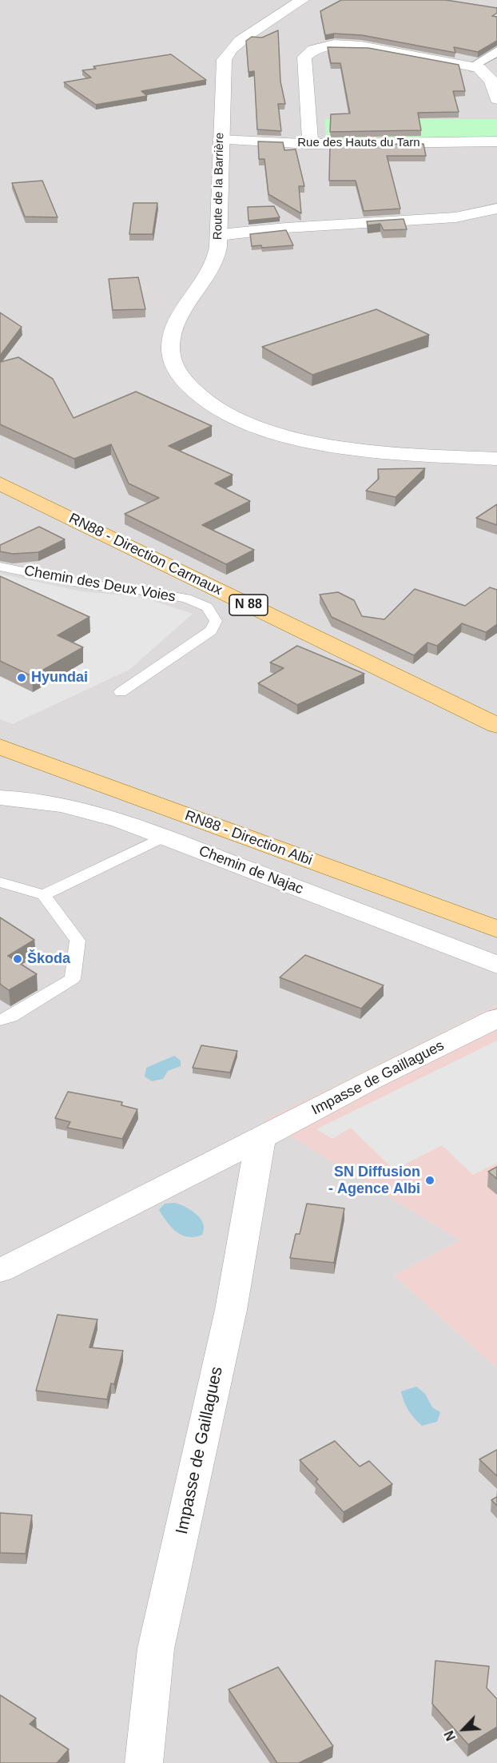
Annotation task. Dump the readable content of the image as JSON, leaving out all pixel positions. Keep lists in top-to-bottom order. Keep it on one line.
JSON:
{"streets":{"main road":["RN88 - Direction Carmaux","N 88","RN88 - Direction Albi"],"street":["Rue des Hauts du Tarn","Route de la Barrière","Chemin de Najac","Impasse de Gaillagues"],"lane":["Chemin des Deux Voies"]},"crossings":[["Rue des Hauts du Tarn","Route de la Barrière"]],"places":["Hyundai","Škoda","SN Diffusion - Agence Albi"],"north":"bottom left"}
